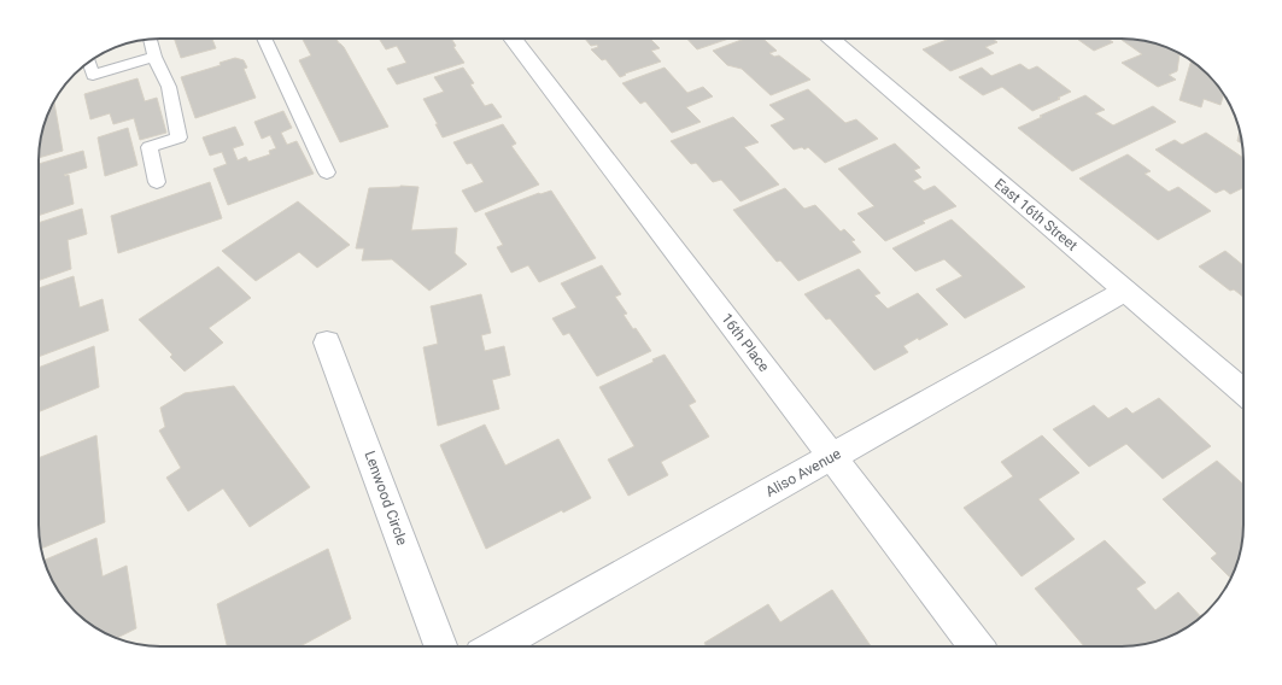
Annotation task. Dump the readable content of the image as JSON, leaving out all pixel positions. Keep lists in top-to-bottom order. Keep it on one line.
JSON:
{"streets":{"street":["East 16th Street","16th Place","Aliso Avenue","Lenwood Circle"]},"crossings":[["East 16th Street","Aliso Avenue"],["16th Place","Aliso Avenue"]]}
